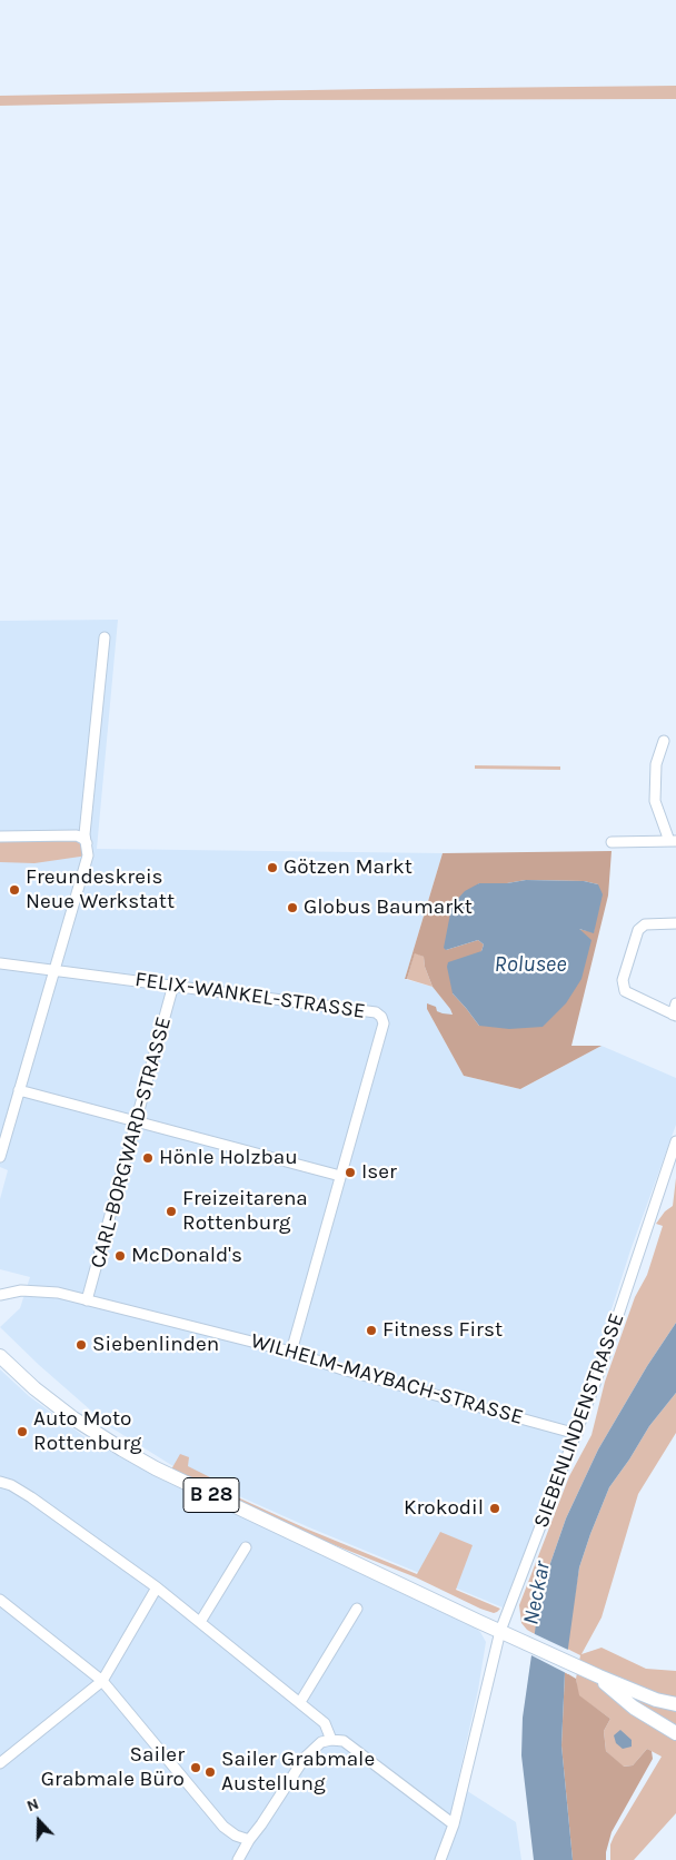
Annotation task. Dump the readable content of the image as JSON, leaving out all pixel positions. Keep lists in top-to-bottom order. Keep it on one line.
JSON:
{"streets":{"main road":["B 28"],"street":["FELIX-WANKEL-STRASSE","CARL-BORGWARD-STRASSE","WILHELM-MAYBACH-STRASSE","SIEBENLINDENSTRASSE"]},"crossings":[["FELIX-WANKEL-STRASSE","CARL-BORGWARD-STRASSE"],["FELIX-WANKEL-STRASSE","WILHELM-MAYBACH-STRASSE"],["CARL-BORGWARD-STRASSE","WILHELM-MAYBACH-STRASSE"],["WILHELM-MAYBACH-STRASSE","SIEBENLINDENSTRASSE"],["SIEBENLINDENSTRASSE","B 28"]],"water":["Rolusee","Neckar"],"places":["Götzen Markt","Freundeskreis Neue Werkstatt","Globus Baumarkt","Hönle Holzbau","Iser","Freizeitarena Rottenburg","McDonald's","Fitness First","Siebenlinden","Auto Moto Rottenburg","Krokodil","Sailer Grabmale Büro","Sailer Grabmale Austellung"],"north":"top"}
